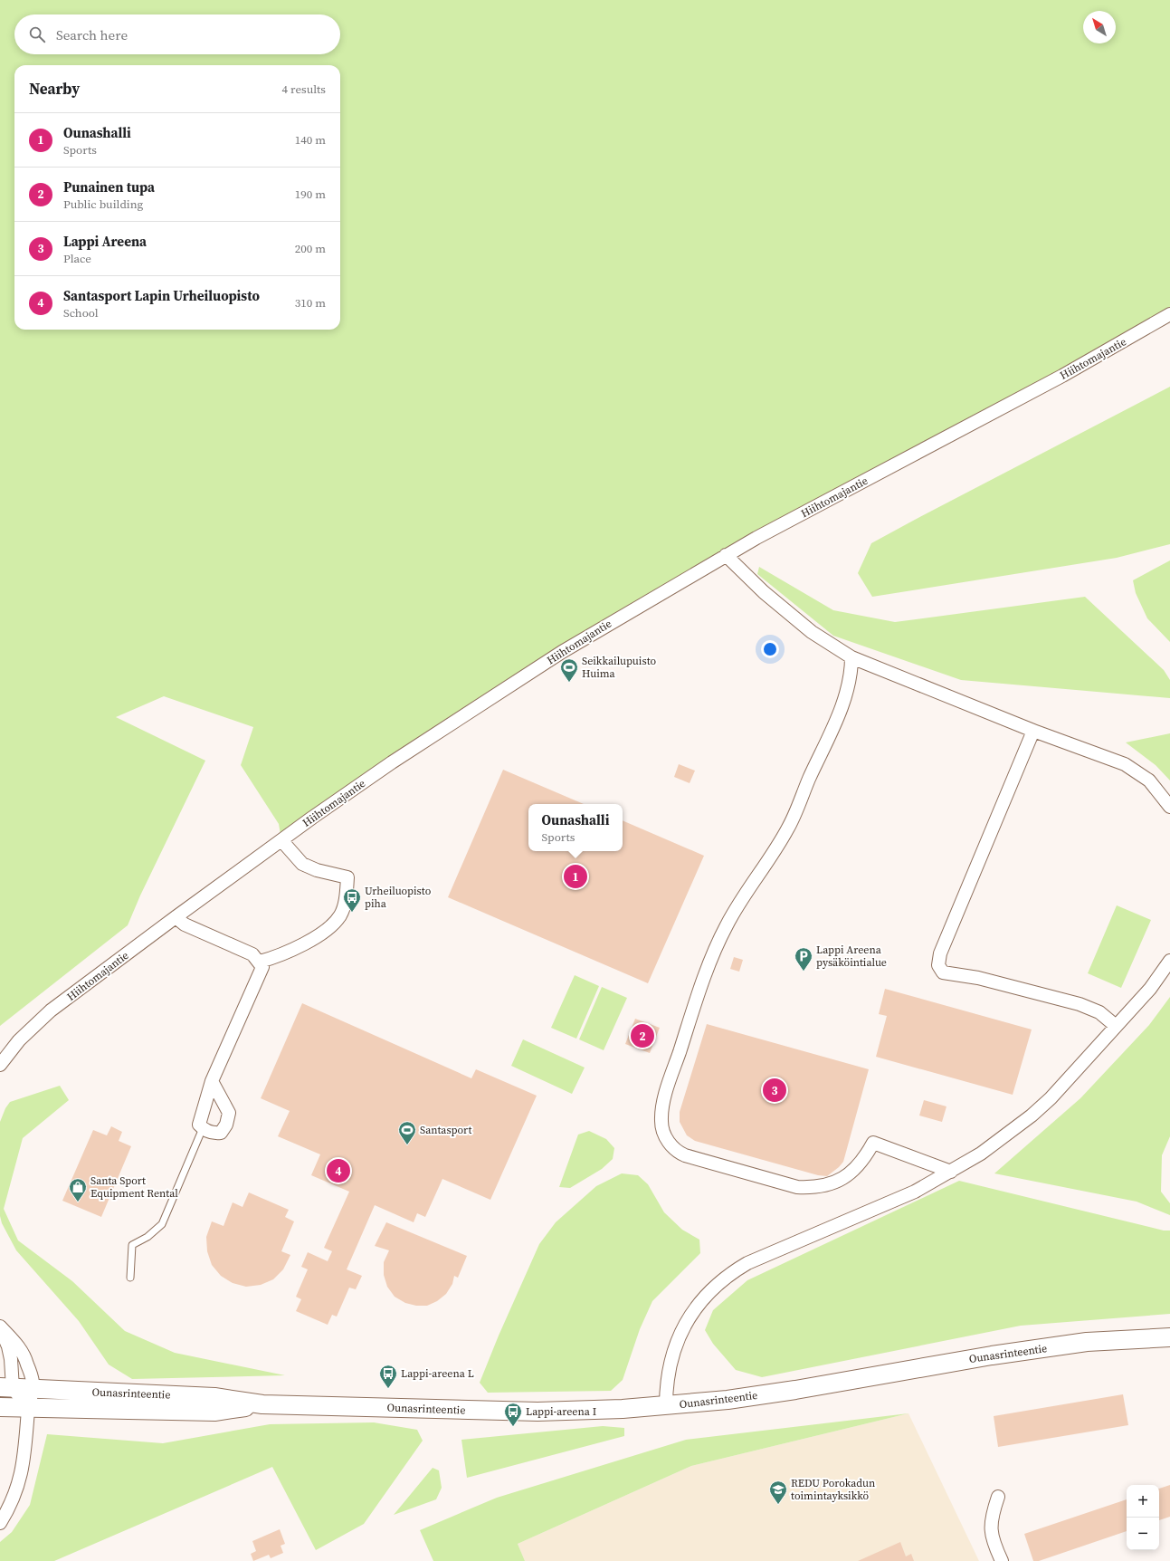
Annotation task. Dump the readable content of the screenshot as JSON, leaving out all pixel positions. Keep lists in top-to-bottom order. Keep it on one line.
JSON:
{"streets":{"street":["Hiihtomajantie","Ounasrinteentie"]},"places":{"sports":["Seikkailupuisto Huima","Santasport"],"bus stop":["Urheiluopisto piha","Lappi-areena L","Lappi-areena I"],"parking":["Lappi Areena pysäköintialue"],"shop":["Santa Sport Equipment Rental"],"school or university":["REDU Porokadun toimintayksikkö"]},"north":"top left","page":{"search":"Search here","heading":["Nearby","4 results"],"list":[{"mark":"1","name":"Ounashalli","note":"Sports","value":"140 m"},{"mark":"2","name":"Punainen tupa","note":"Public building","value":"190 m"},{"mark":"3","name":"Lappi Areena","note":"Place","value":"200 m"},{"mark":"4","name":"Santasport Lapin Urheiluopisto","note":"School","value":"310 m"}],"popup":["Ounashalli","Sports"],"pins":["1","2","3","4"],"map_buttons":["+","−"]}}
